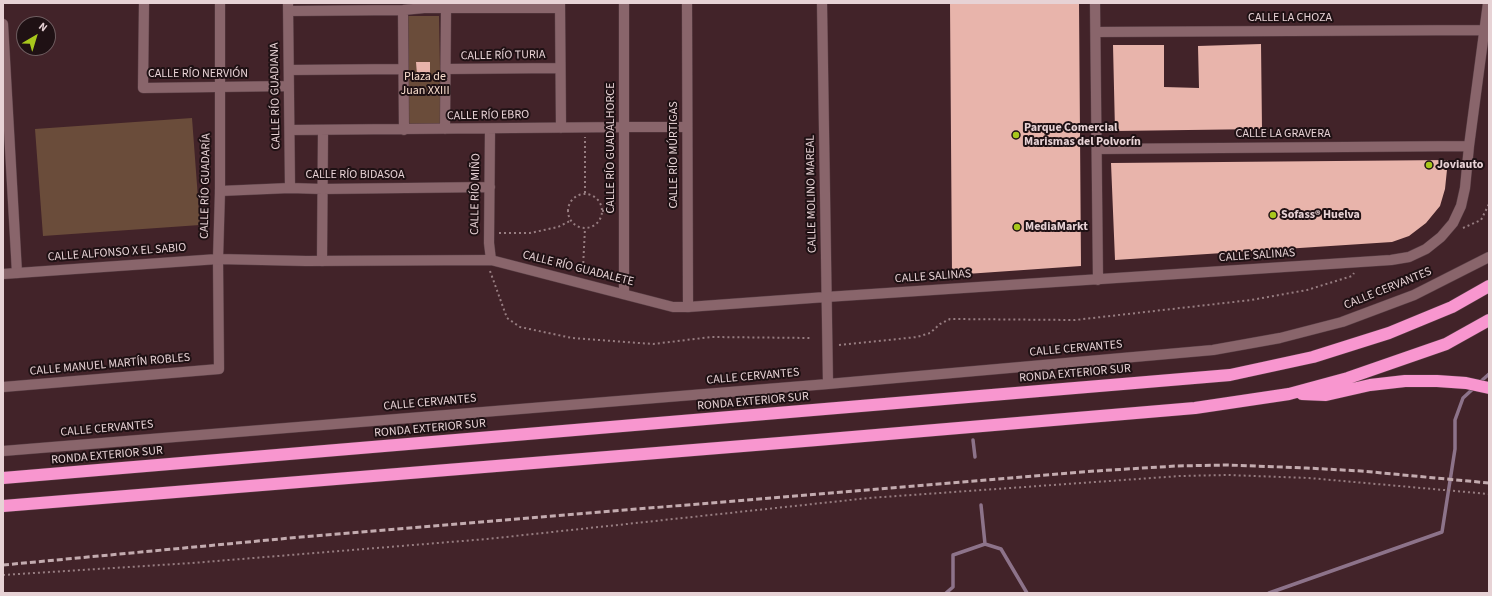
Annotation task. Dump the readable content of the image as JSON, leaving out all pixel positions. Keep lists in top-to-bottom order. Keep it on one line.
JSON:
{"streets":{"highway":["RONDA EXTERIOR SUR"],"street":["CALLE LA CHOZA","CALLE RÍO TURIA","CALLE RÍO NERVIÓN","CALLE RÍO GUADIANA","CALLE RÍO EBRO","CALLE LA GRAVERA","CALLE RÍO GUADALHORCE","CALLE RÍO MÚRTIGAS","CALLE RÍO BIDASOA","CALLE RÍO GUADARÍA","CALLE RÍO MIÑO","CALLE MOLINO MAREAL","CALLE ALFONSO X EL SABIO","CALLE SALINAS","CALLE RÍO GUADALETE","CALLE CERVANTES","CALLE MANUEL MARTÍN ROBLES"]},"crossings":[["CALLE LA CHOZA","CALLE SALINAS"],["CALLE RÍO NERVIÓN","CALLE RÍO GUADIANA"],["CALLE RÍO NERVIÓN","CALLE RÍO GUADARÍA"],["CALLE RÍO GUADIANA","CALLE RÍO EBRO"],["CALLE RÍO GUADIANA","CALLE RÍO BIDASOA"],["CALLE RÍO EBRO","CALLE RÍO GUADALHORCE"],["CALLE RÍO EBRO","CALLE RÍO MÚRTIGAS"],["CALLE RÍO EBRO","CALLE RÍO MIÑO"],["CALLE LA GRAVERA","CALLE SALINAS"],["CALLE RÍO GUADALHORCE","CALLE RÍO GUADALETE"],["CALLE RÍO MÚRTIGAS","CALLE RÍO GUADALETE"],["CALLE RÍO BIDASOA","CALLE RÍO GUADARÍA"],["CALLE RÍO BIDASOA","CALLE RÍO MIÑO"],["CALLE RÍO GUADARÍA","CALLE ALFONSO X EL SABIO"],["CALLE RÍO GUADARÍA","CALLE MANUEL MARTÍN ROBLES"],["CALLE RÍO MIÑO","CALLE RÍO GUADALETE"],["CALLE MOLINO MAREAL","CALLE SALINAS"],["CALLE MOLINO MAREAL","CALLE RÍO GUADALETE"],["CALLE MOLINO MAREAL","CALLE CERVANTES"],["CALLE ALFONSO X EL SABIO","CALLE RÍO GUADALETE"],["CALLE SALINAS","CALLE RÍO GUADALETE"]],"parks":["Plaza de Juan XXIII"],"places":["Parque Comercial Marismas del Polvorín","Joviauto","Sofass® Huelva","MediaMarkt"],"north":"top right"}
